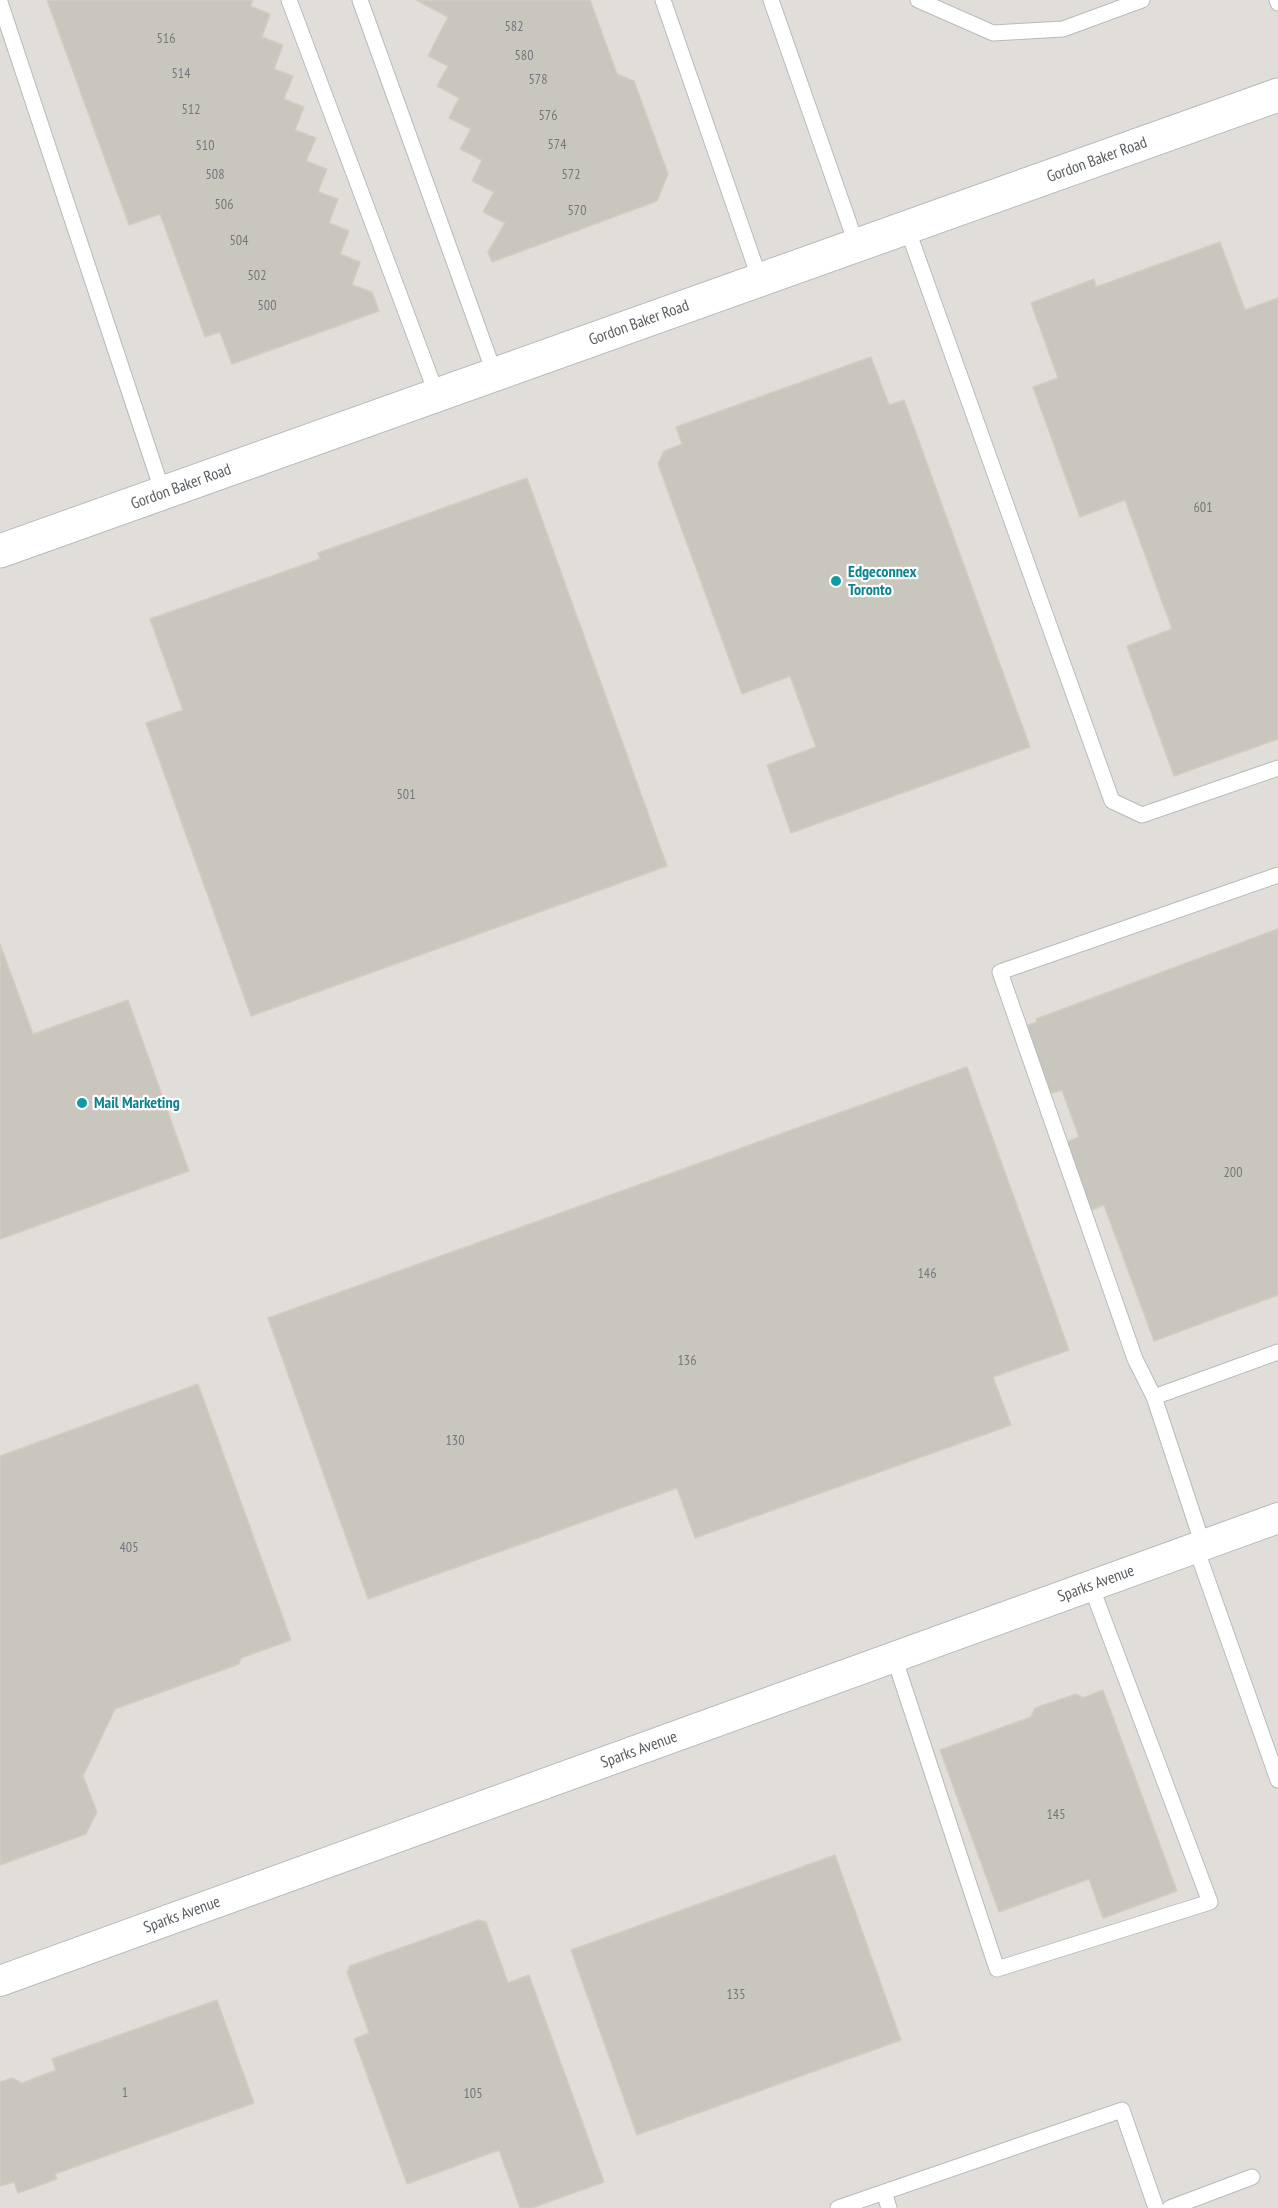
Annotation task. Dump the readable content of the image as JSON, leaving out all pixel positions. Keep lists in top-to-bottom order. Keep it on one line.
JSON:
{"streets":{"street":["Gordon Baker Road","Sparks Avenue"]},"places":["Edgeconnex Toronto","Mail Marketing"],"house_numbers":["582","516","580","514","578","512","576","574","510","508","572","506","570","504","502","500","601","501","200","146","136","130","405","145","135","1","105"]}
